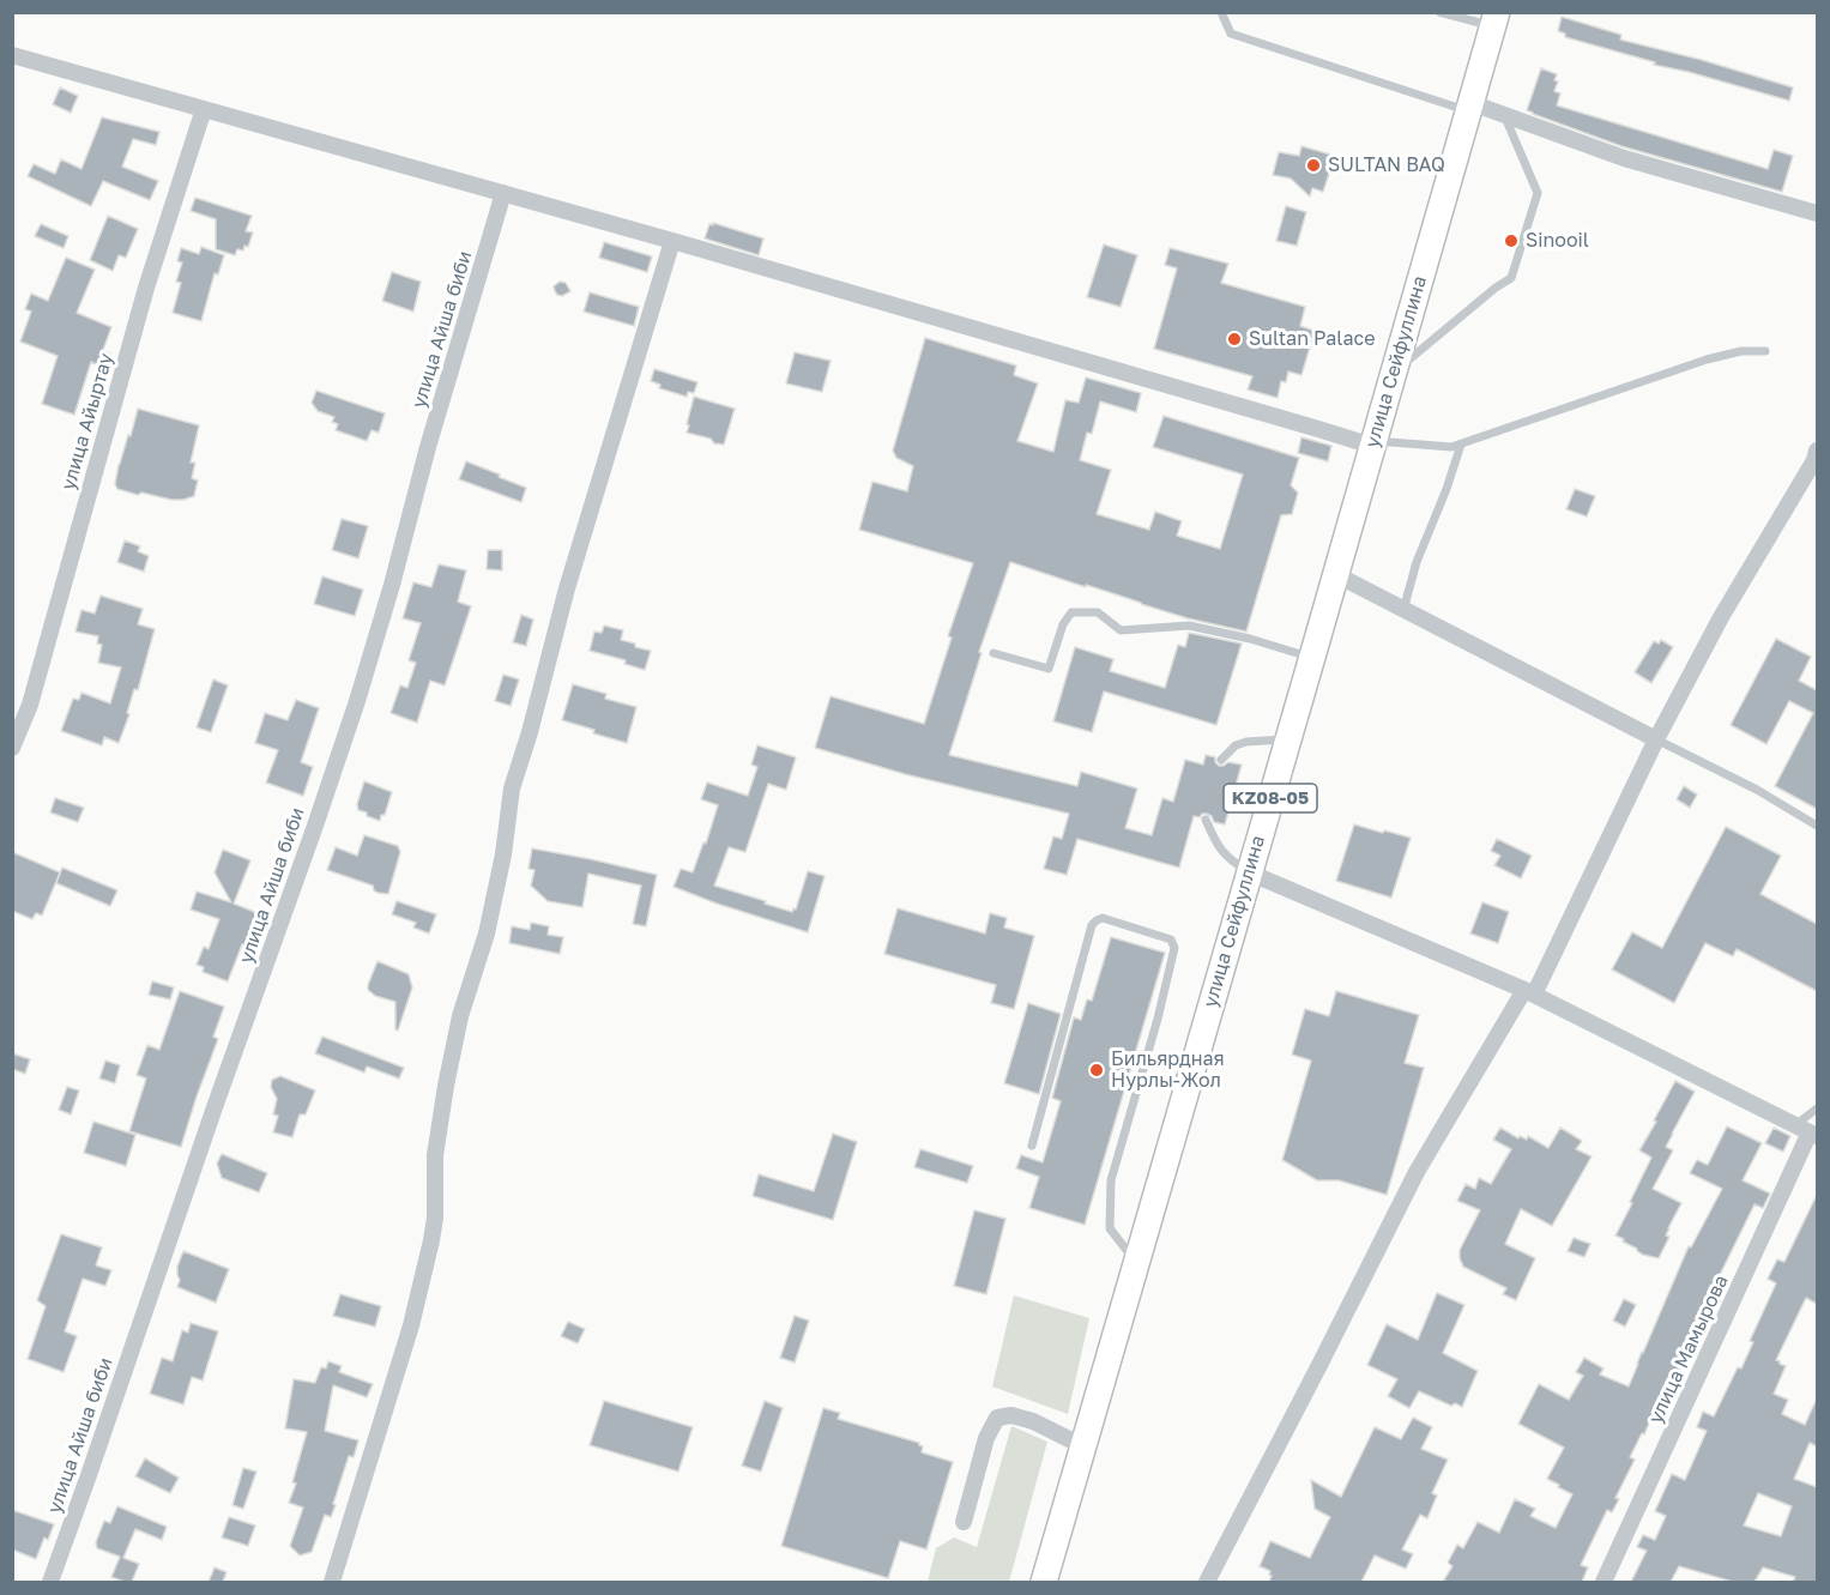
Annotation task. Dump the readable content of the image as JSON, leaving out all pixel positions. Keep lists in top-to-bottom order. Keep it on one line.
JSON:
{"streets":{"main road":["улица Сейфуллина","KZ08-05"],"street":["улица Айша биби","улица Айыртау","улица Мамырова"]},"places":["SULTAN BAQ","Sinooil","Sultan Palace","Бильярдная Нурлы-Жол"]}
